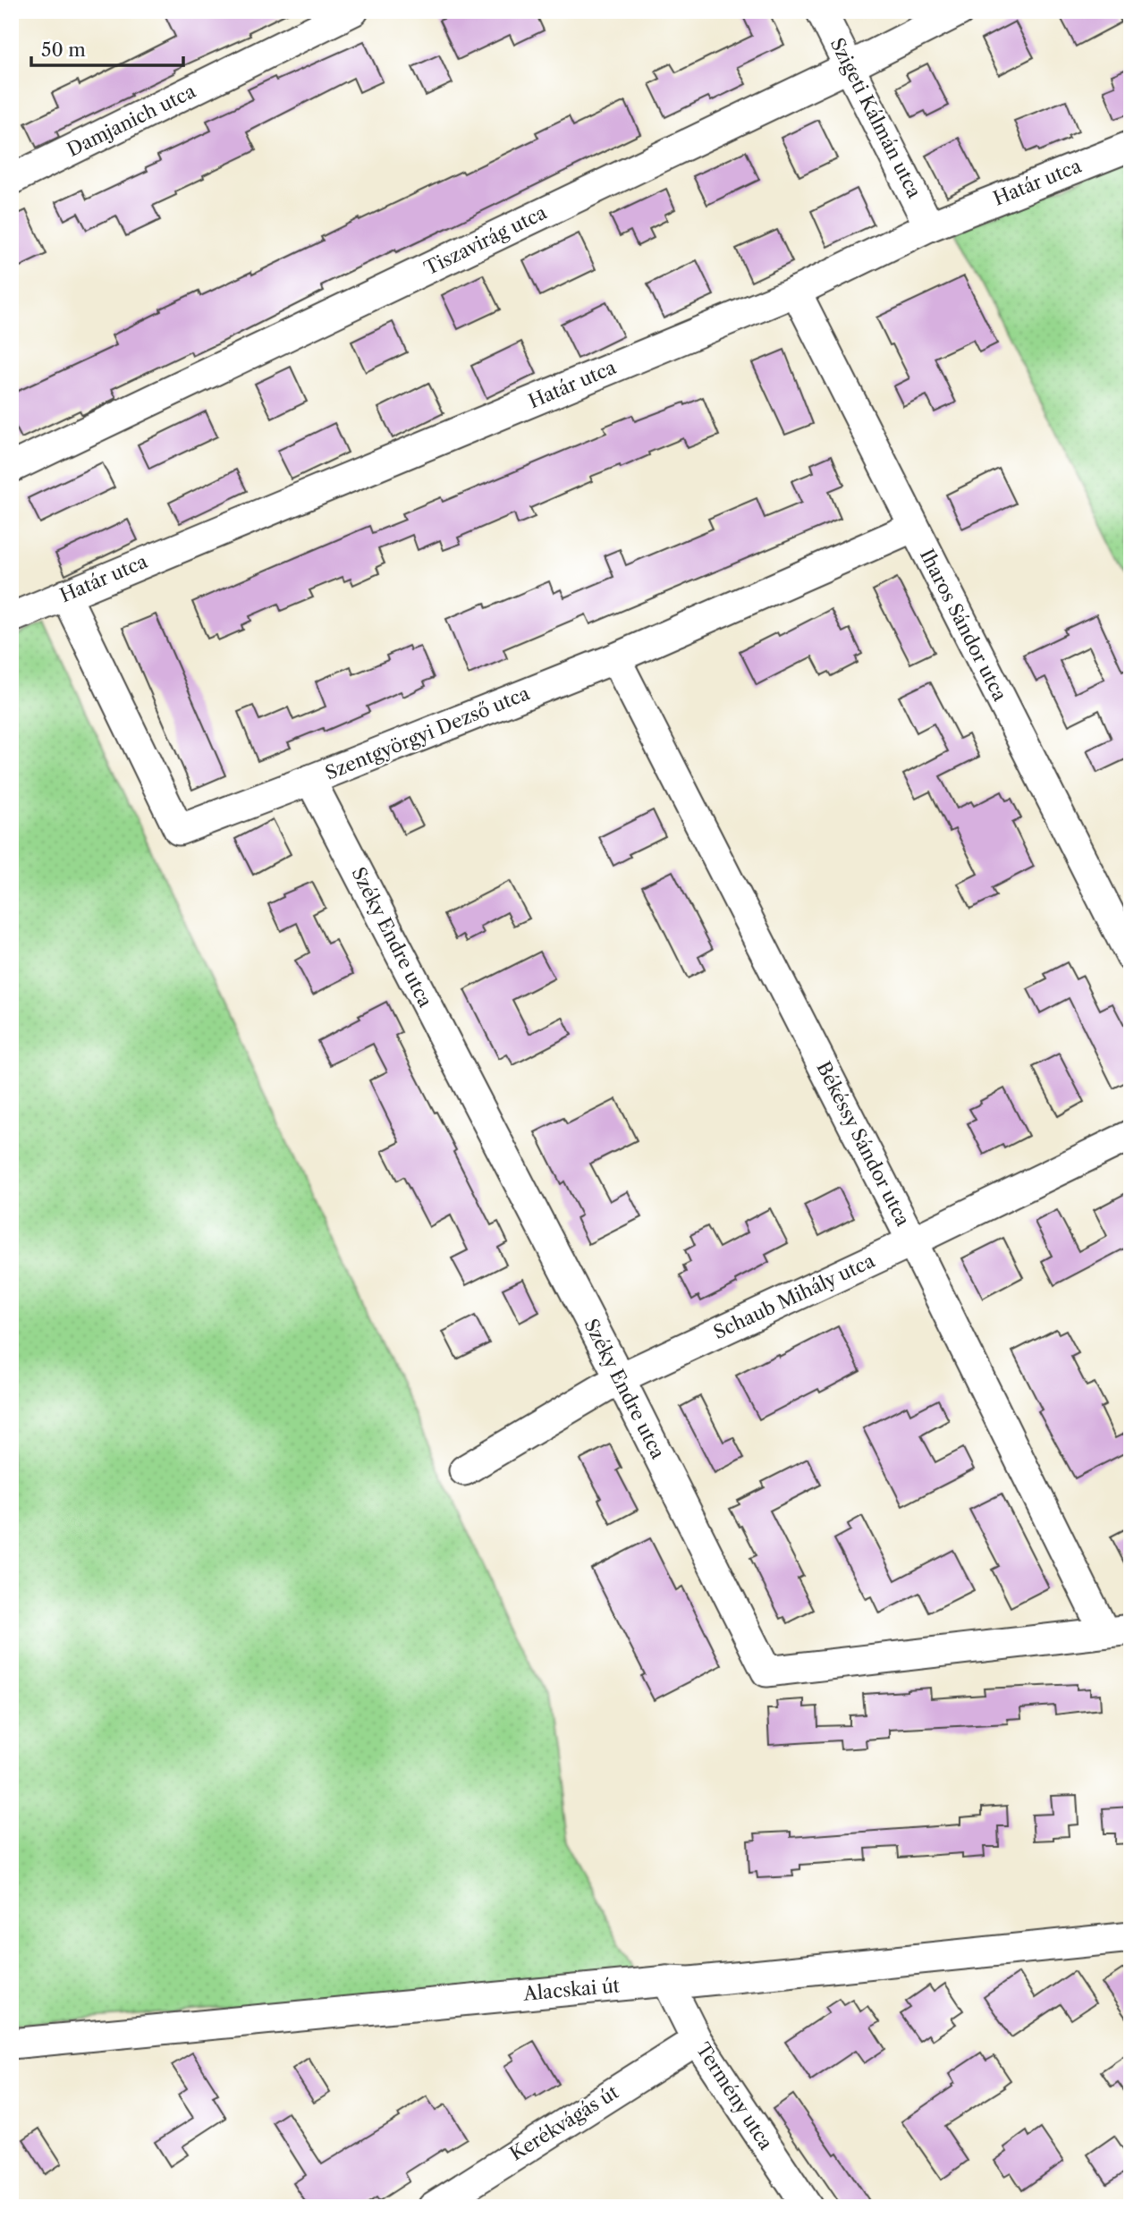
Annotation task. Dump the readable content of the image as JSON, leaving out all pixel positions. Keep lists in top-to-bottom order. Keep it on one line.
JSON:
{"streets":{"street":["Szigeti Kálmán utca","Damjanich utca","Határ utca","Tiszavirág utca","Iharos Sándor utca","Szentgyörgyi Dezső utca","Széky Endre utca","Békéssy Sándor utca","Schaub Mihály utca","Alacskai út","Termény utca","Kerékvágás út"]},"crossings":[["Szigeti Kálmán utca","Határ utca"],["Szigeti Kálmán utca","Tiszavirág utca"],["Határ utca","Iharos Sándor utca"],["Határ utca","Szentgyörgyi Dezső utca"],["Iharos Sándor utca","Szentgyörgyi Dezső utca"],["Szentgyörgyi Dezső utca","Széky Endre utca"],["Szentgyörgyi Dezső utca","Békéssy Sándor utca"],["Széky Endre utca","Békéssy Sándor utca"],["Széky Endre utca","Schaub Mihály utca"],["Békéssy Sándor utca","Schaub Mihály utca"],["Alacskai út","Termény utca"],["Termény utca","Kerékvágás út"]],"scale_bar":"50 m"}
